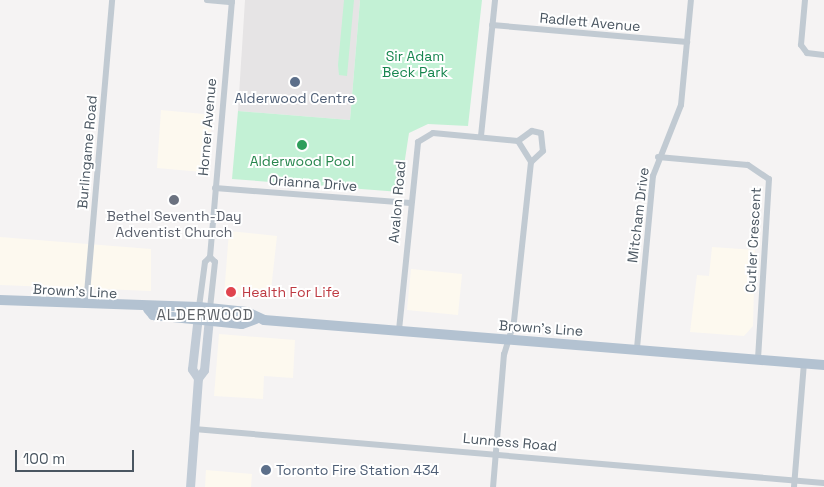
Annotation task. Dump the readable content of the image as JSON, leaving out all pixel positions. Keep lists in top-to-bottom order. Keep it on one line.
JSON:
{"streets":{"main road":["Horner Avenue","Brown's Line"],"street":["Radlett Avenue","Burlingame Road","Orianna Drive","Avalon Road","Mitcham Drive","Cutler Crescent","Lunness Road"]},"crossings":[["Radlett Avenue","Mitcham Drive"],["Horner Avenue","Orianna Drive"],["Horner Avenue","Brown's Line"],["Horner Avenue","Lunness Road"],["Burlingame Road","Brown's Line"],["Orianna Drive","Avalon Road"],["Avalon Road","Brown's Line"],["Mitcham Drive","Cutler Crescent"],["Mitcham Drive","Brown's Line"],["Cutler Crescent","Brown's Line"]],"districts":["ALDERWOOD"],"parks":["Sir Adam Beck Park"],"places":["Alderwood Centre","Alderwood Pool","Bethel Seventh-Day Adventist Church","Health For Life","Toronto Fire Station 434"],"scale_bar":"100 m"}
